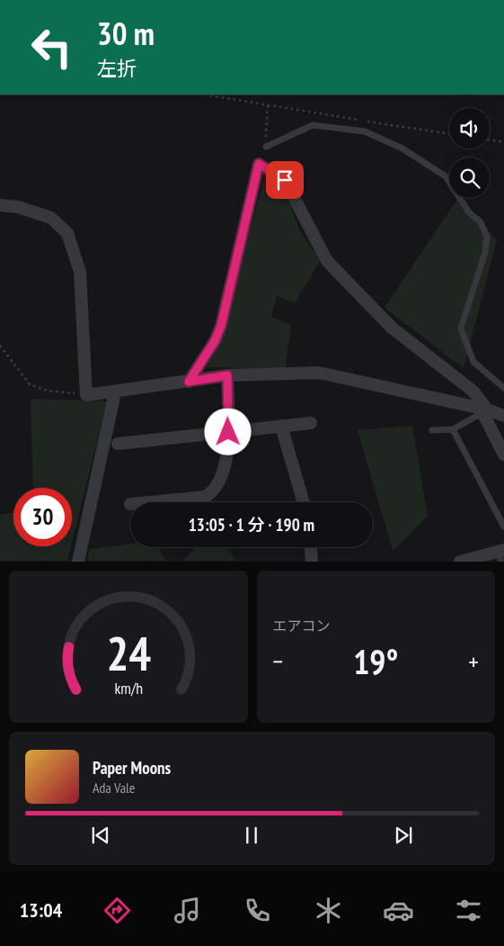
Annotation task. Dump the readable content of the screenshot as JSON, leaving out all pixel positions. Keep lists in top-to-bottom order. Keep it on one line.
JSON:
{"page":{"turn":["30 m","左折"],"limit":"30","trip":"13:05 · 1 分 · 190 m","tile":"エアコン","heat":["−","19°","+"],"song":["Paper Moons","Ada Vale"],"tabs":"13:04","gauge":["24","km/h"]}}
